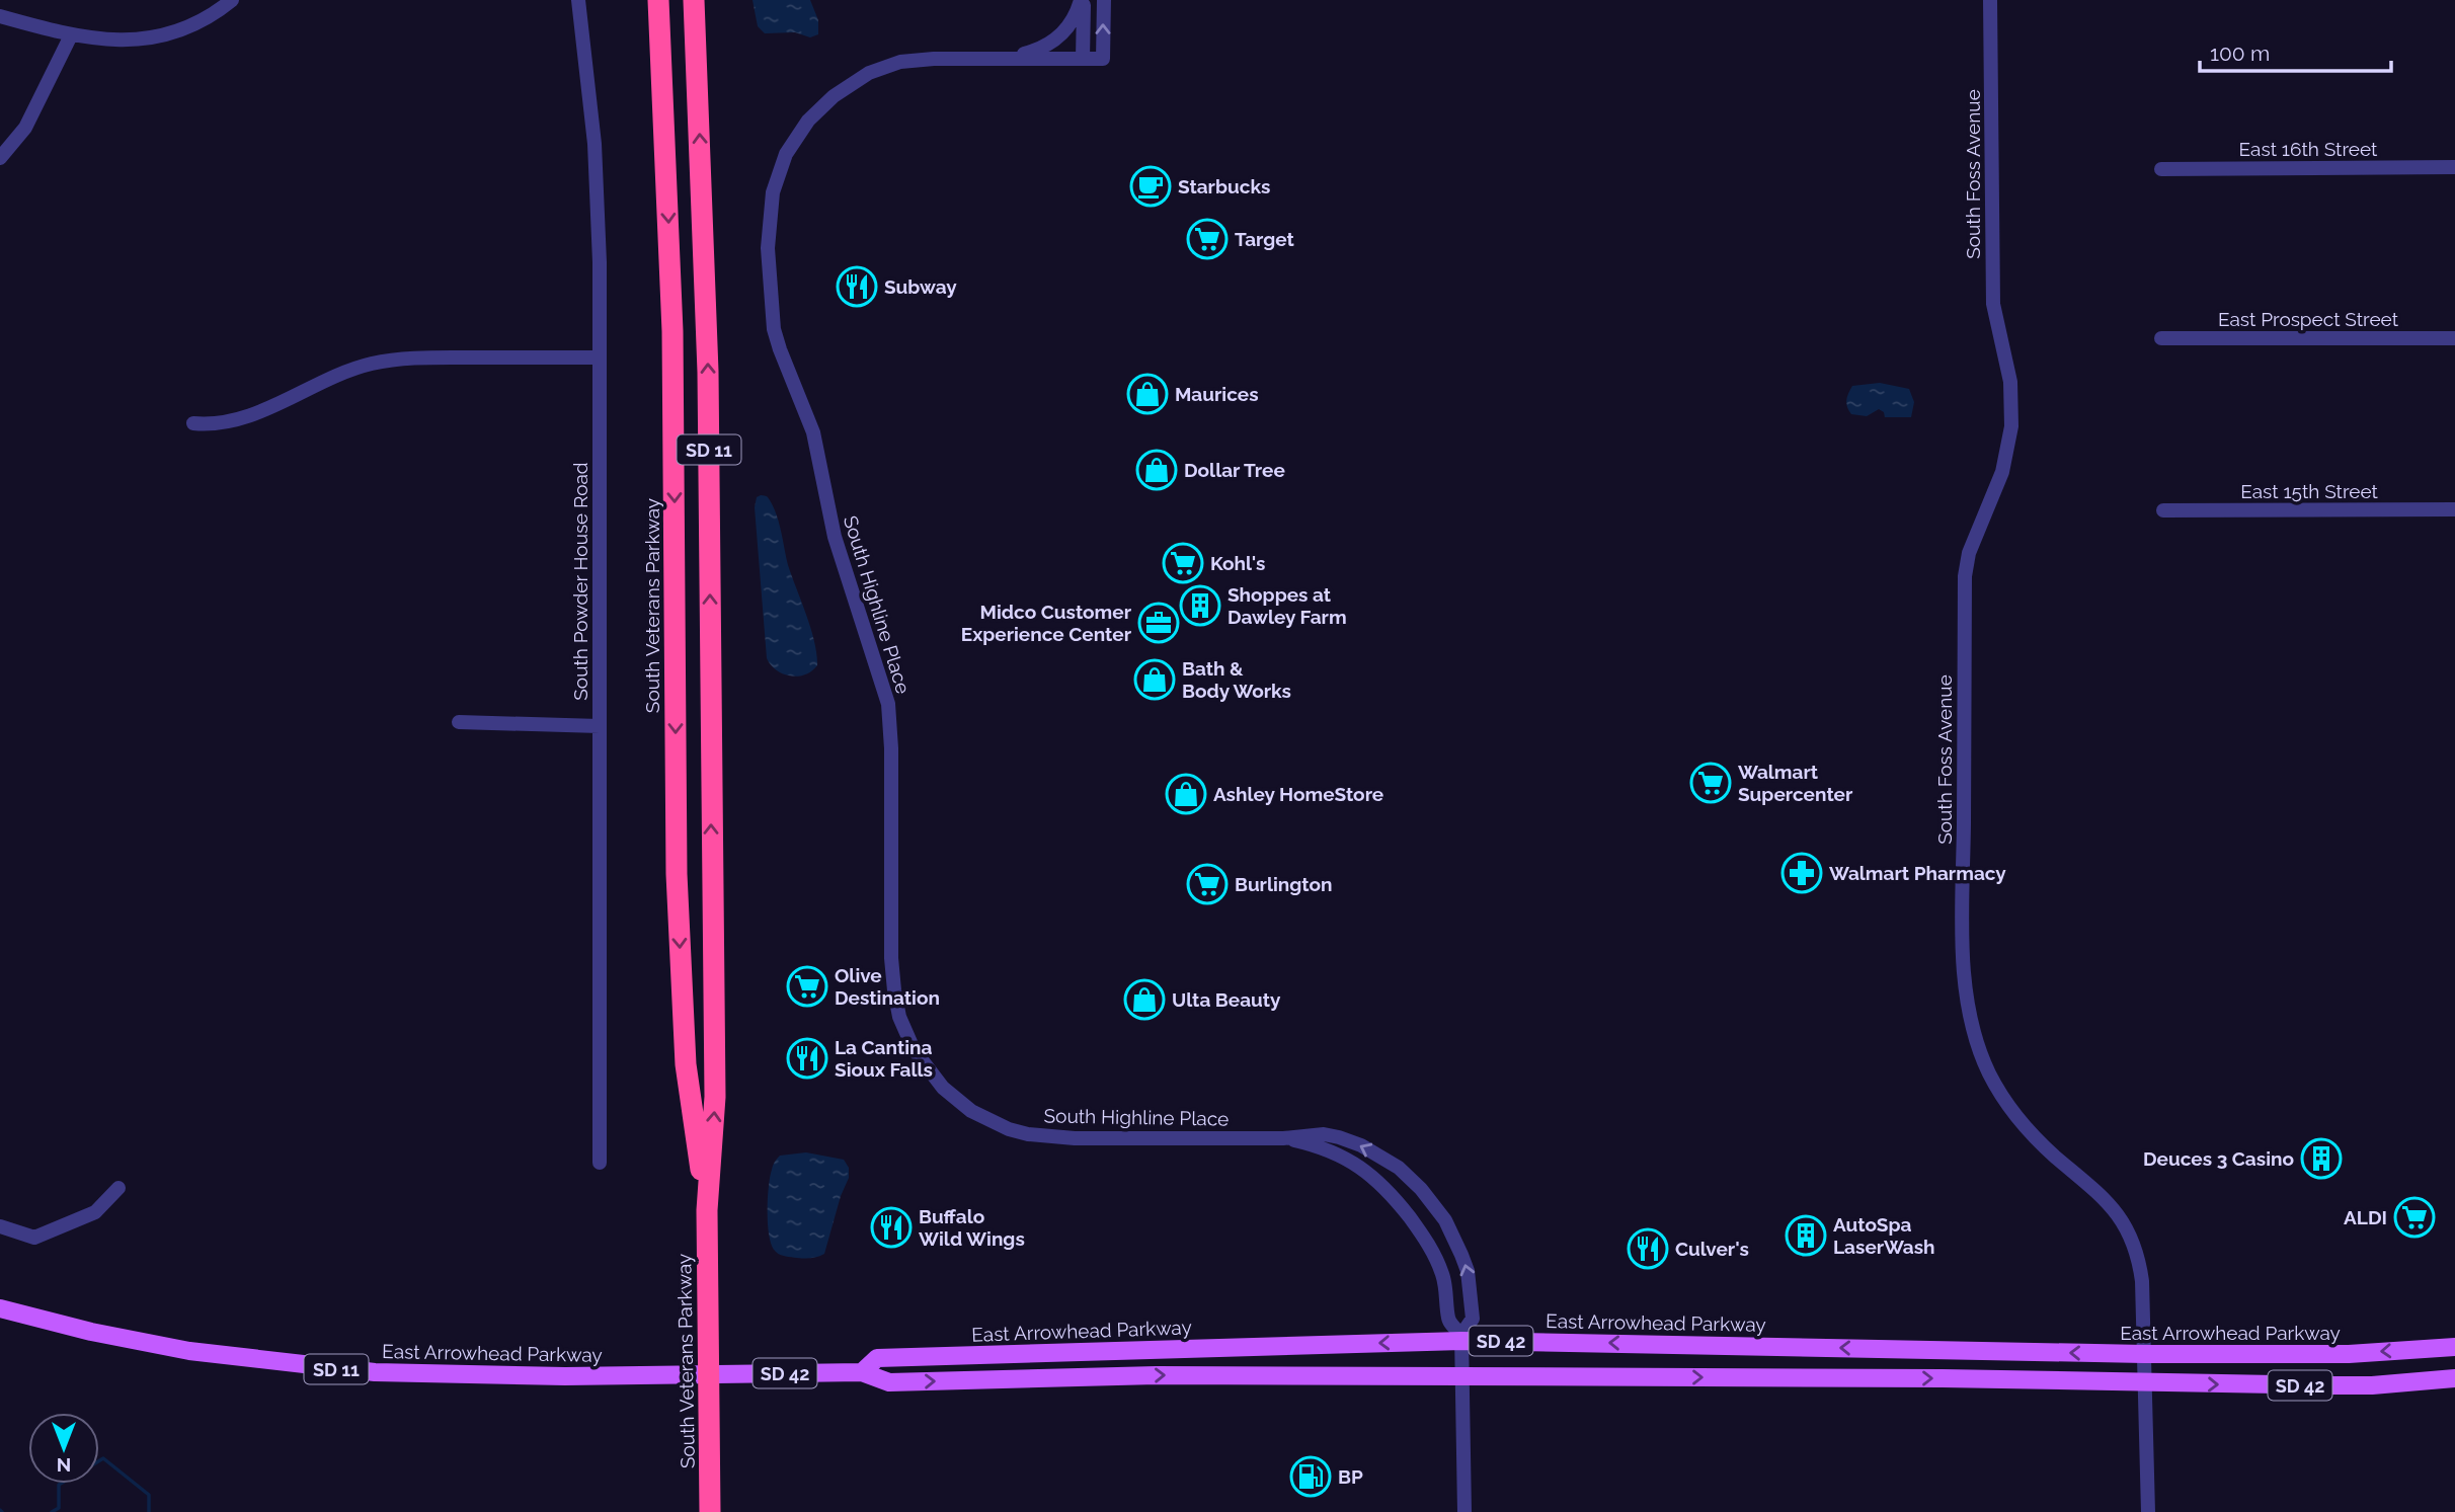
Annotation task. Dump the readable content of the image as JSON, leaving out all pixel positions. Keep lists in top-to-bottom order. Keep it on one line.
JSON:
{"streets":{"highway":["SD 11","South Veterans Parkway"],"main road":["East Arrowhead Parkway","SD 42"],"street":["East 16th Street","South Foss Avenue","East Prospect Street","East 15th Street","South Powder House Road","South Highline Place"]},"crossings":[["South Foss Avenue","East Arrowhead Parkway"],["South Highline Place","East Arrowhead Parkway"],["South Veterans Parkway","East Arrowhead Parkway"]],"places":{"cafe":["Starbucks"],"supermarket":["Target","Kohl's","Walmart Supercenter","Burlington","Olive Destination","ALDI"],"restaurant":["Subway","La Cantina Sioux Falls","Buffalo Wild Wings","Culver's"],"shop":["Maurices","Dollar Tree","Bath & Body Works","Ashley HomeStore","Ulta Beauty"],"building":["Shoppes at Dawley Farm","Deuces 3 Casino","AutoSpa LaserWash"],"office":["Midco Customer Experience Center"],"pharmacy":["Walmart Pharmacy"],"fuel station":["BP"]},"scale_bar":"100 m","north":"bottom"}
